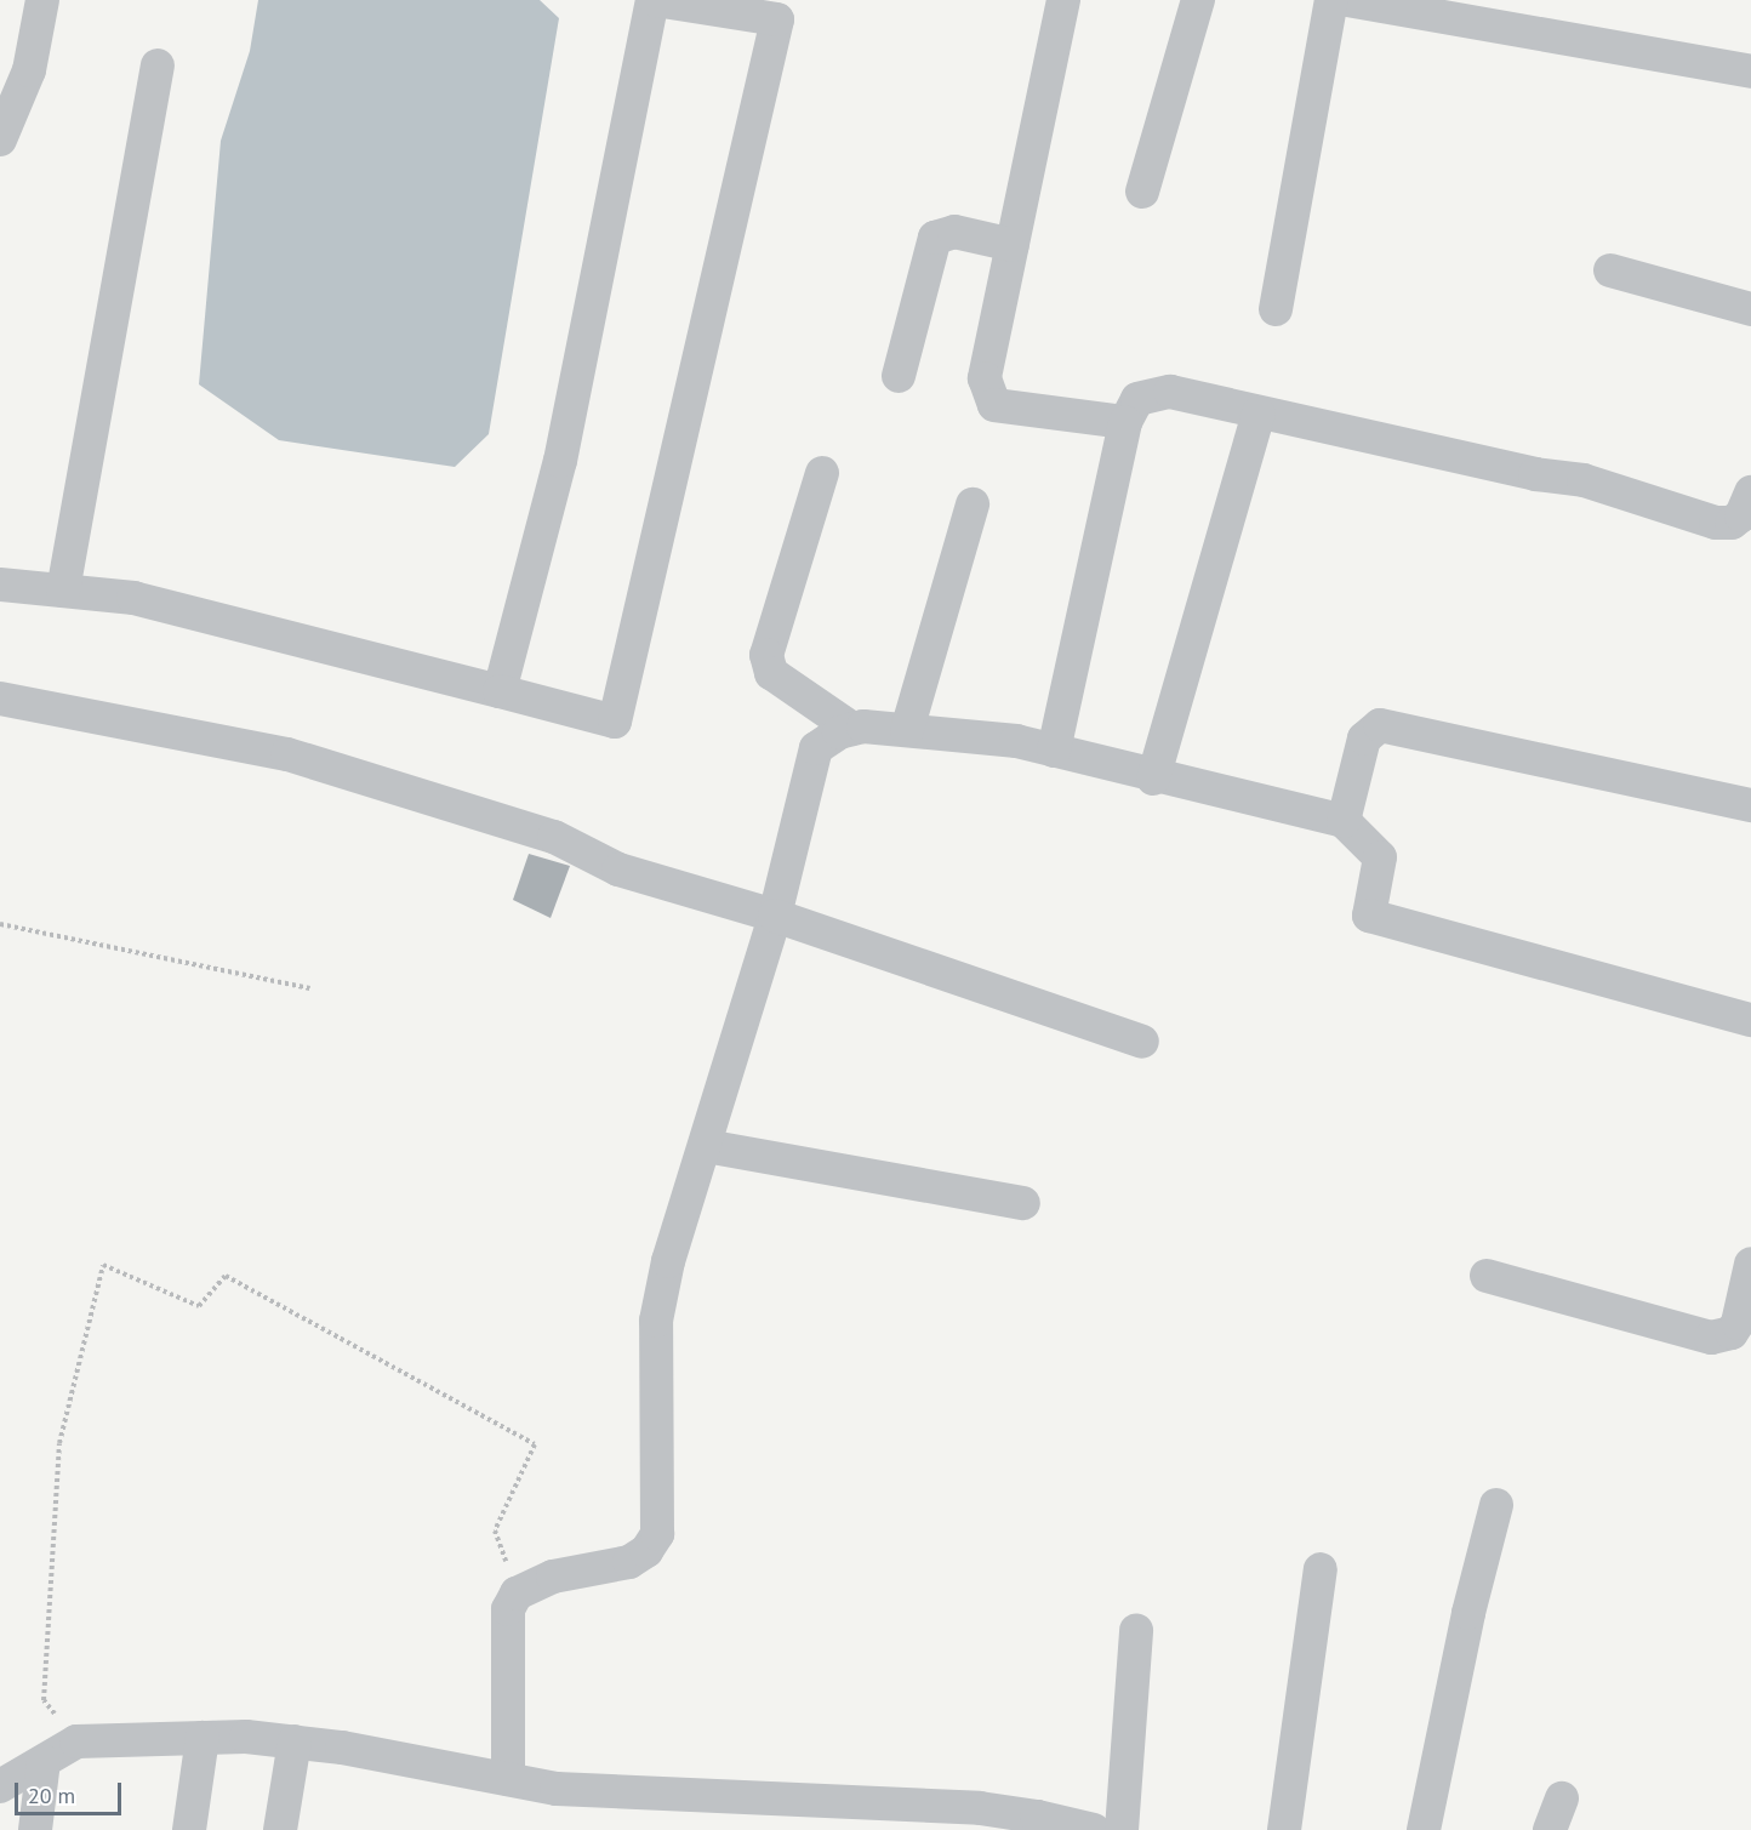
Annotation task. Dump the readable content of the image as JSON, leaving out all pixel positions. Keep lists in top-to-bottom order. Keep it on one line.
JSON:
{"scale_bar":"20 m"}
